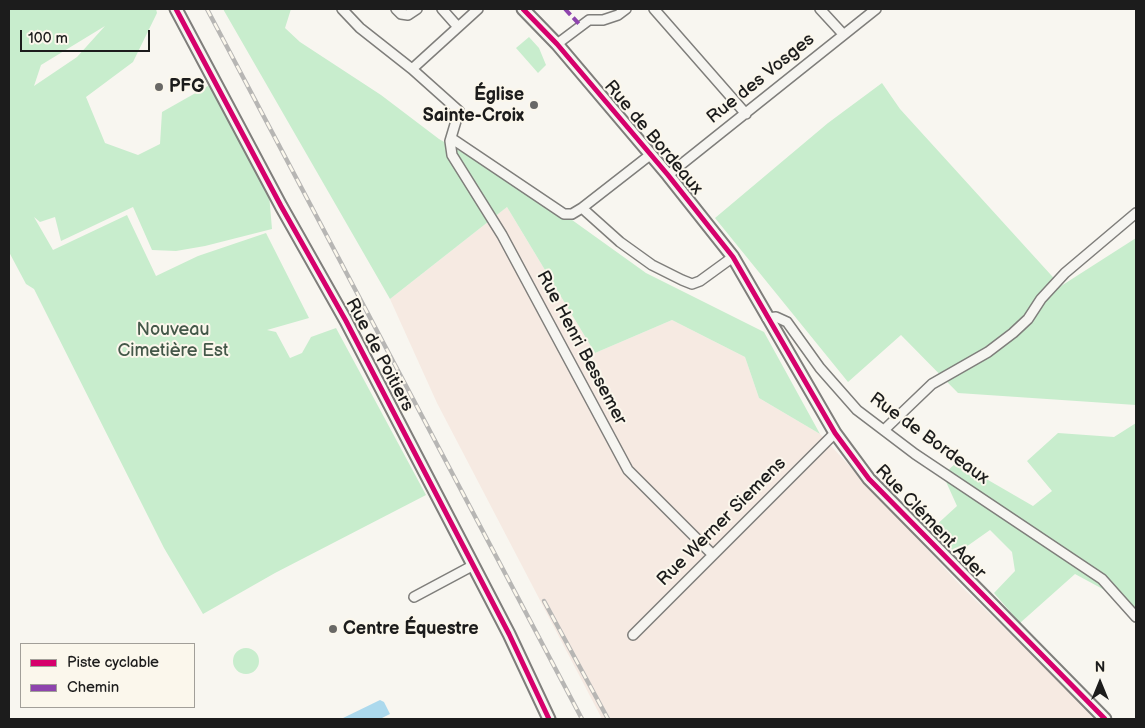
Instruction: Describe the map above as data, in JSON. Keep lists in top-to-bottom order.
{
  "streets": {
    "street": [
      "Rue des Vosges",
      "Rue de Bordeaux",
      "Rue Henri Bessemer",
      "Rue de Poitiers",
      "Rue Werner Siemens",
      "Rue Clément Ader"
    ]
  },
  "crossings": [
    ["Rue des Vosges", "Rue de Bordeaux"],
    ["Rue de Bordeaux", "Rue Clément Ader"],
    ["Rue Henri Bessemer", "Rue Werner Siemens"],
    ["Rue Werner Siemens", "Rue Clément Ader"]
  ],
  "parks": ["Nouveau Cimetière Est"],
  "places": ["PFG", "Église Sainte-Croix", "Centre Équestre"],
  "legend": ["Piste cyclable", "Chemin"],
  "scale_bar": "100 m",
  "north": "top"
}
